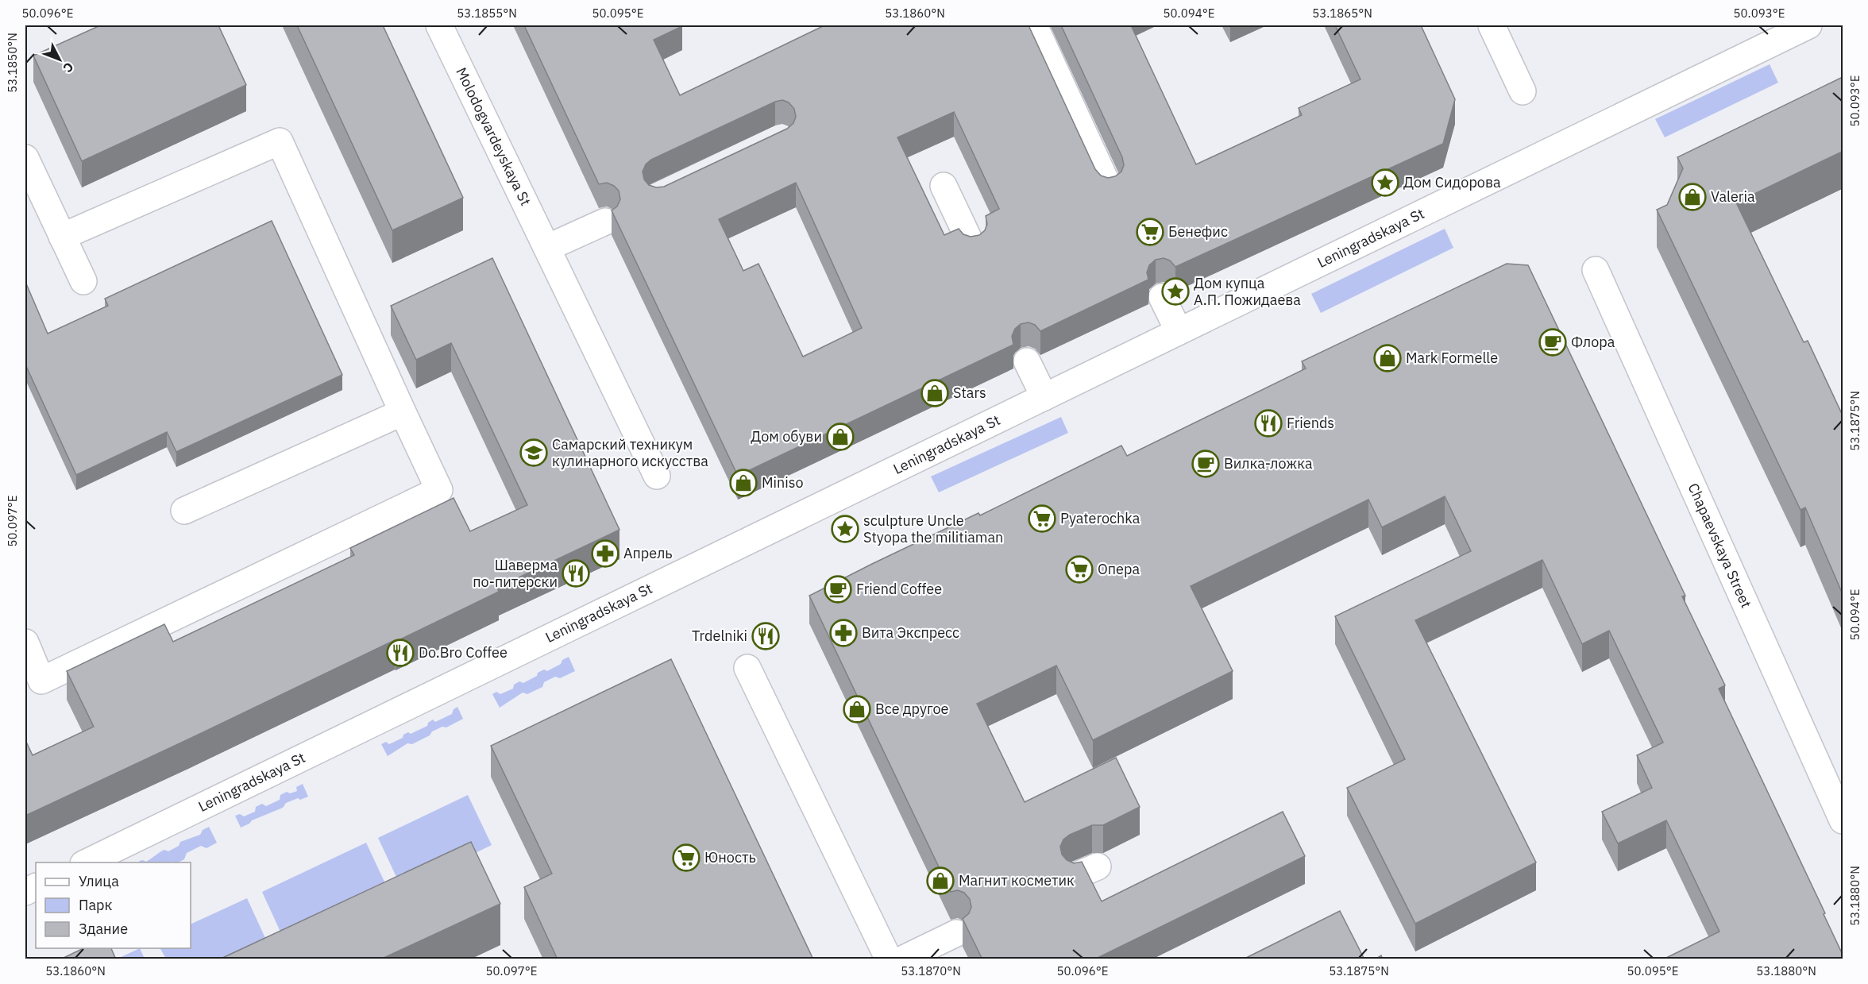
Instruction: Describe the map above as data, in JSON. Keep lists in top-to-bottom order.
{
  "streets": {
    "street": ["Molodogvardeyskaya St", "Leningradskaya St", "Chapaevskaya Street"]
  },
  "places": {
    "place": ["Дом Сидорова", "Дом купца А.П. Пожидаева", "sculpture Uncle Styopa the militiaman"],
    "shop": [
      "Valeria",
      "Mark Formelle",
      "Stars",
      "Дом обуви",
      "Miniso",
      "Все другое",
      "Магнит косметик"
    ],
    "supermarket": [
      "Бенефис",
      "Pyaterochka",
      "Опера",
      "Юность"
    ],
    "cafe": ["Флора", "Вилка-ложка", "Friend Coffee"],
    "restaurant": [
      "Friends",
      "Шаверма по-питерски",
      "Trdelniki",
      "Do.Bro Coffee"
    ],
    "school or university": ["Самарский техникум кулинарного искусства"],
    "pharmacy": ["Апрель", "Вита Экспресс"]
  },
  "legend": ["Улица", "Парк", "Здание"],
  "north": "bottom right",
  "coordinates": [
    "50.096°E",
    "53.1855°N",
    "50.095°E",
    "53.1860°N",
    "50.094°E",
    "53.1865°N",
    "50.093°E",
    "53.1850°N",
    "53.1875°N",
    "50.097°E",
    "53.1880°N",
    "53.1870°N"
  ]
}
